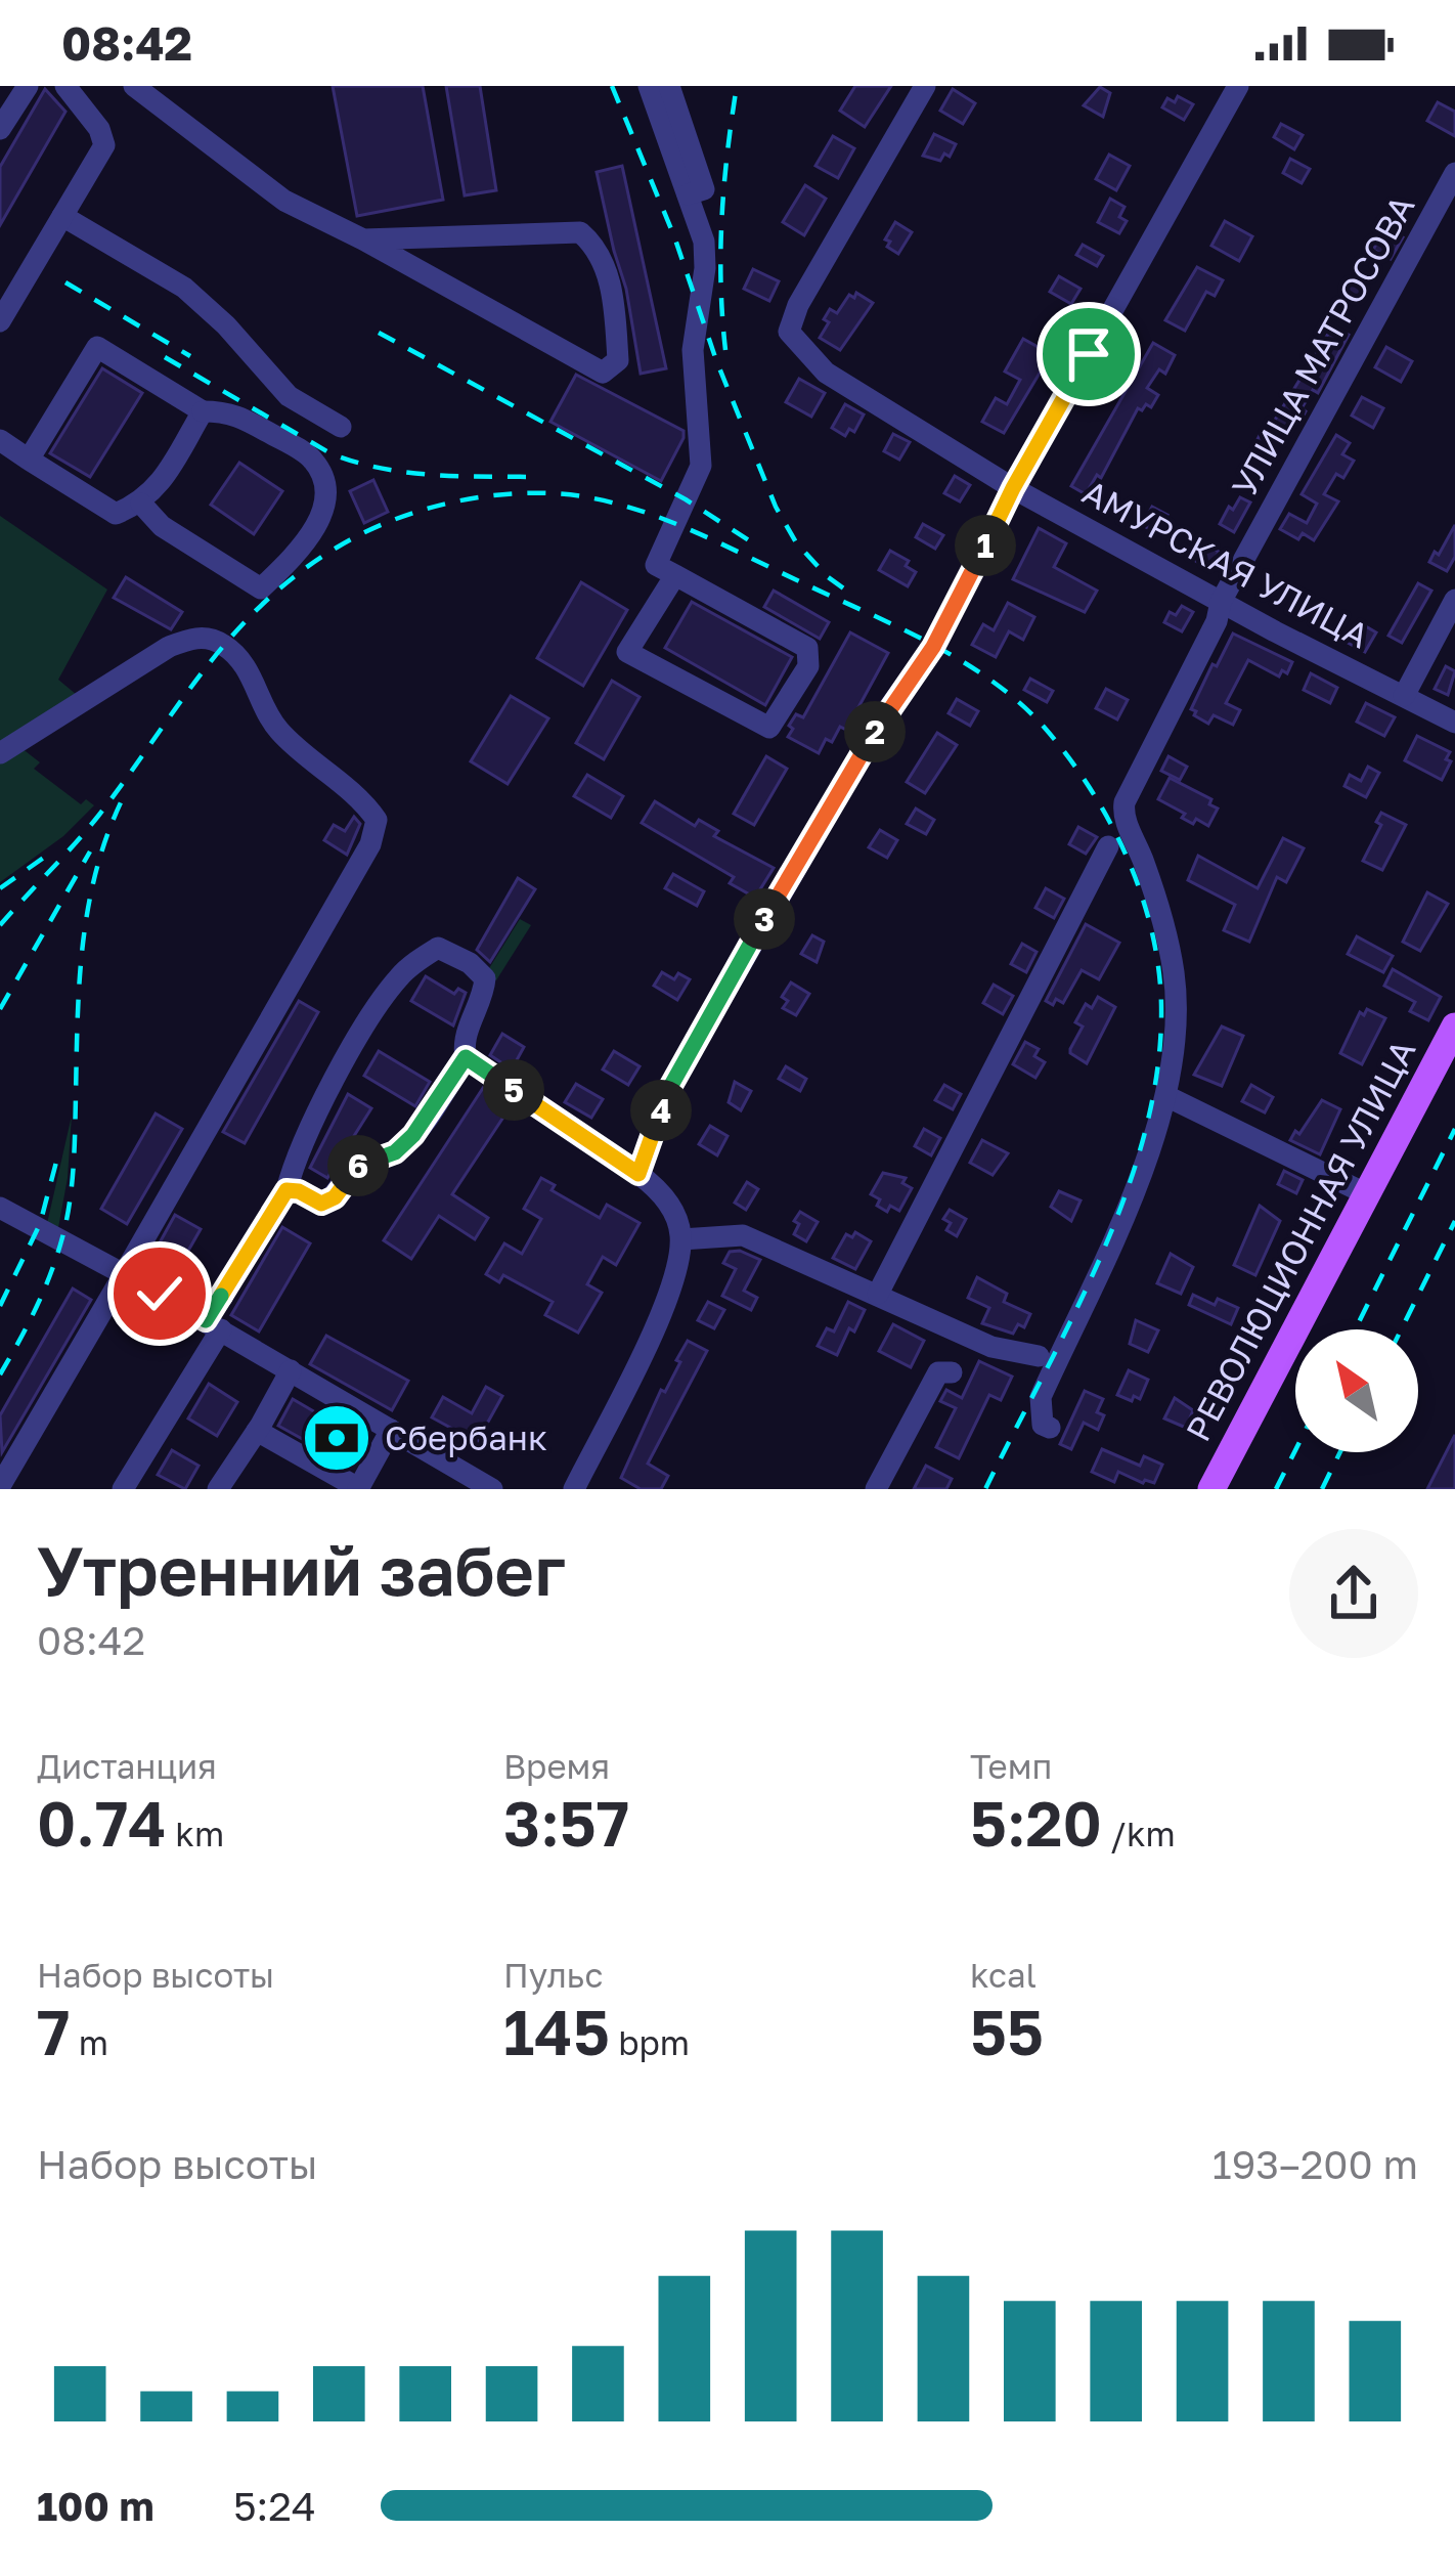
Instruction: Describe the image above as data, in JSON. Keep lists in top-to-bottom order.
{
  "streets": {
    "main road": ["РЕВОЛЮЦИОННАЯ УЛИЦА"],
    "street": ["УЛИЦА МАТРОСОВА", "АМУРСКАЯ УЛИЦА"]
  },
  "crossings": [
    ["УЛИЦА МАТРОСОВА", "АМУРСКАЯ УЛИЦА"]
  ],
  "places": {
    "bank": ["Сбербанк"]
  },
  "north": "top left",
  "page": {
    "status": "08:42",
    "pins": [
      "1",
      "2",
      "3",
      "5",
      "4",
      "6"
    ],
    "heading": ["Утренний забег", "08:42"],
    "stats": [
      ["Дистанция", "0.74 km"],
      ["Время", "3:57"],
      ["Темп", "5:20 /km"],
      ["Набор высоты", "7 m"],
      ["Пульс", "145 bpm"],
      ["kcal", "55"]
    ],
    "chart": ["Набор высоты", "193–200 m"],
    "list": [
      {
        "name": "100 m",
        "note": "5:24"
      }
    ]
  }
}
